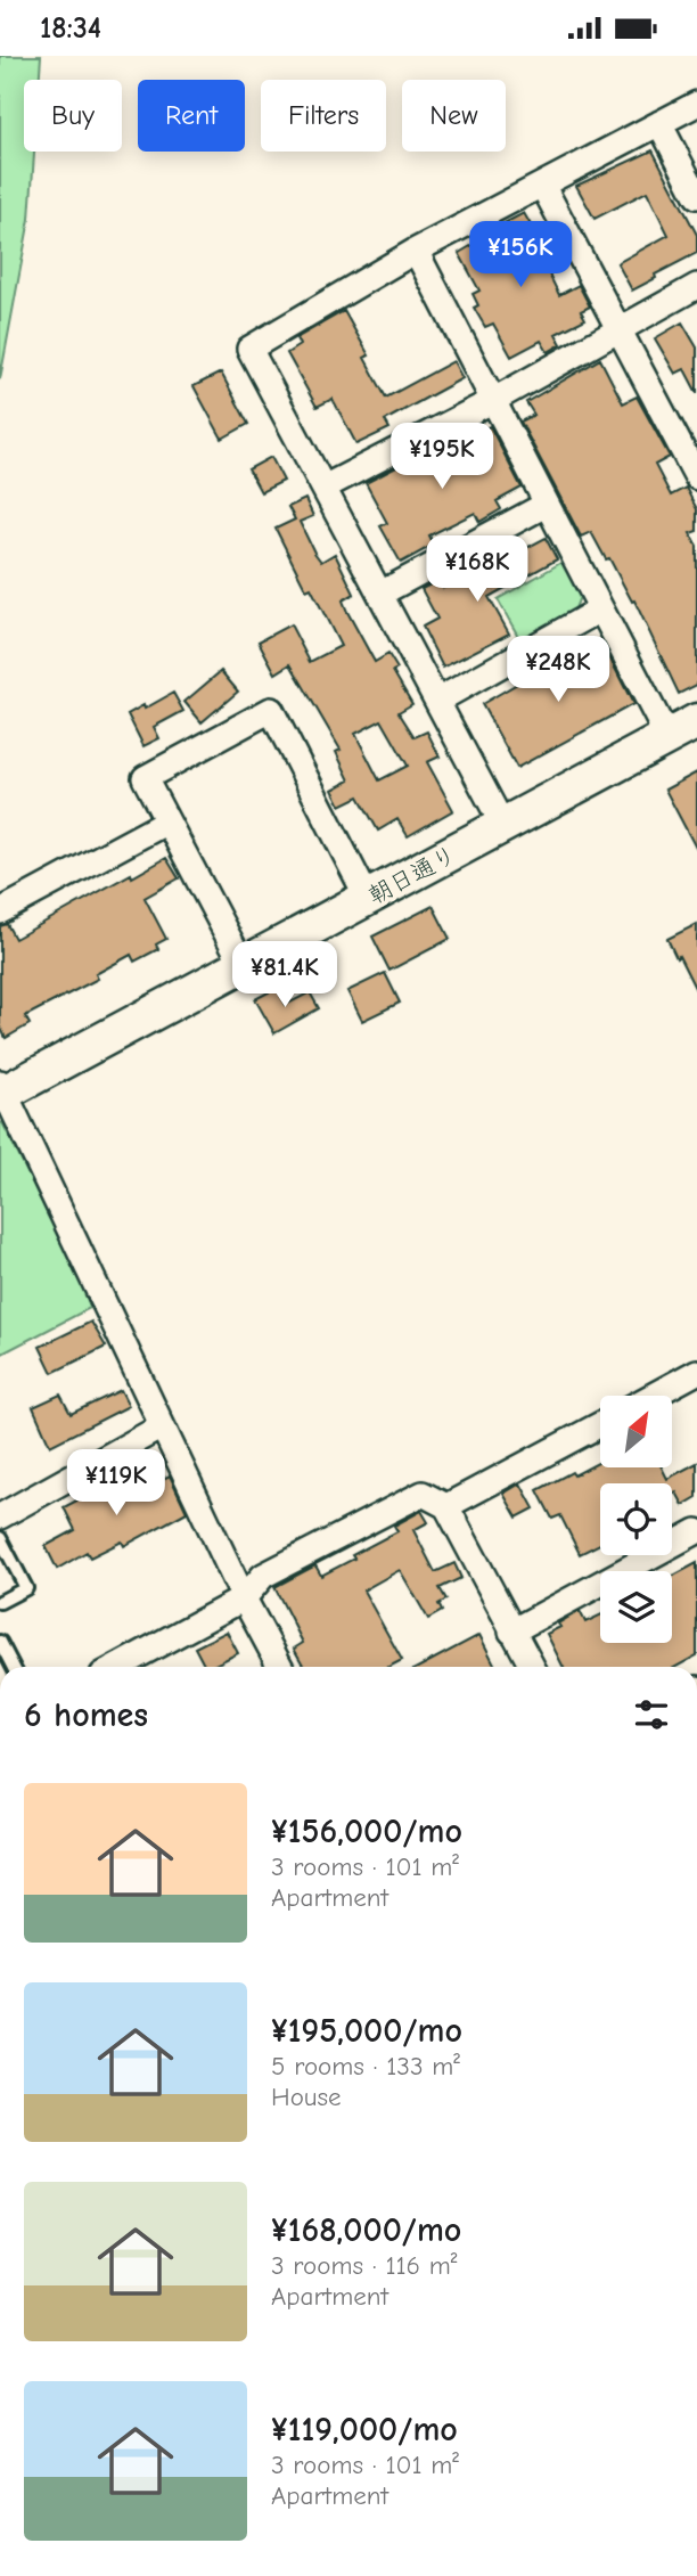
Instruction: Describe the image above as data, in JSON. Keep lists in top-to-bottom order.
{
  "streets": {
    "street": ["朝日通り"]
  },
  "north": "top right",
  "page": {
    "status": "18:34",
    "chip": [
      "Buy",
      "Rent",
      "Filters",
      "New"
    ],
    "price": [
      "¥156K",
      "¥195K",
      "¥168K",
      "¥248K",
      "¥81.4K",
      "¥119K"
    ],
    "heading": "6 homes",
    "list": [
      {
        "name": "¥156,000/mo",
        "note": "3 rooms · 101 m² · Apartment"
      },
      {
        "name": "¥195,000/mo",
        "note": "5 rooms · 133 m² · House"
      },
      {
        "name": "¥168,000/mo",
        "note": "3 rooms · 116 m² · Apartment"
      },
      {
        "name": "¥119,000/mo",
        "note": "3 rooms · 101 m² · Apartment"
      }
    ]
  }
}
